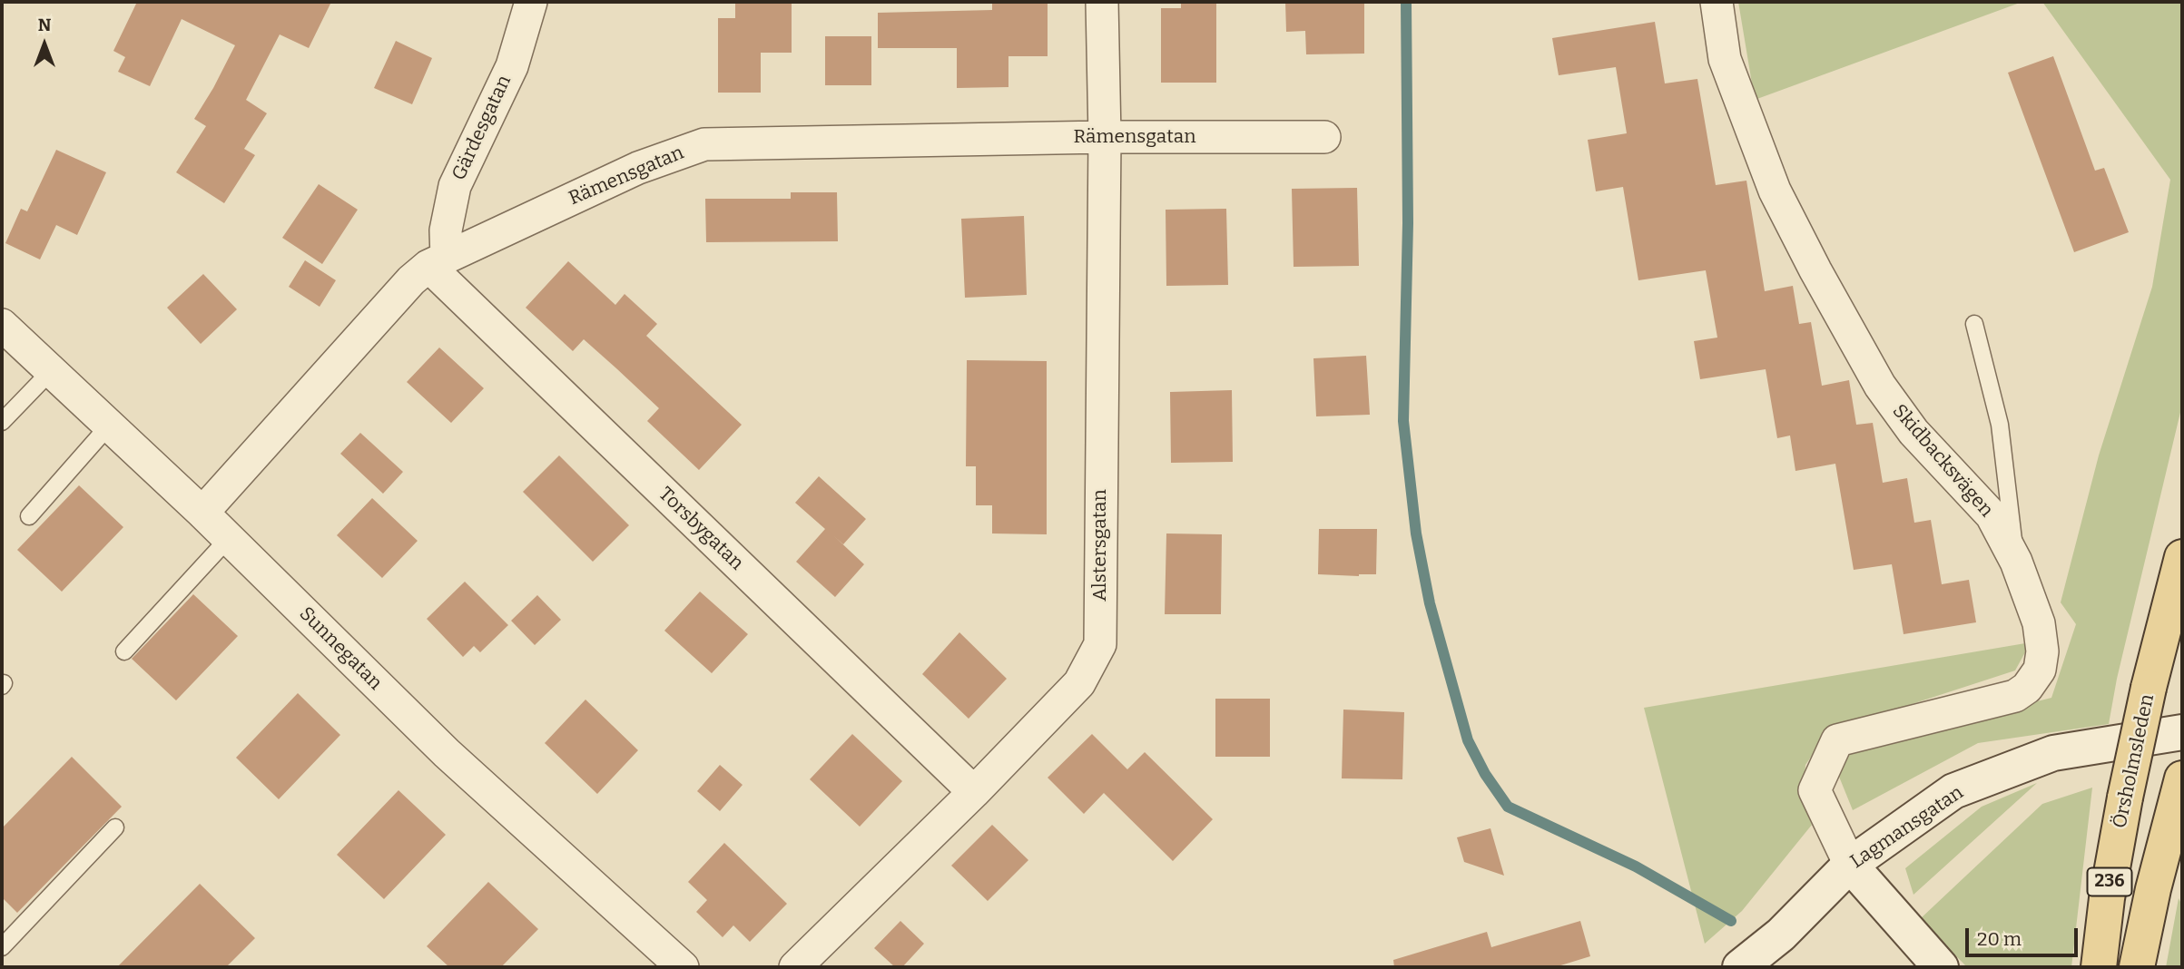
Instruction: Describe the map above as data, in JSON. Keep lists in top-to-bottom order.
{
  "streets": {
    "main road": ["Örsholmsleden", "236"],
    "street": [
      "Gärdesgatan",
      "Rämensgatan",
      "Skidbacksvägen",
      "Torsbygatan",
      "Alstersgatan",
      "Sunnegatan",
      "Lagmansgatan"
    ]
  },
  "crossings": [
    ["Gärdesgatan", "Rämensgatan"],
    ["Gärdesgatan", "Torsbygatan"],
    ["Rämensgatan", "Torsbygatan"],
    ["Rämensgatan", "Alstersgatan"],
    ["Rämensgatan", "Sunnegatan"],
    ["Skidbacksvägen", "Lagmansgatan"],
    ["Torsbygatan", "Alstersgatan"]
  ],
  "scale_bar": "20 m",
  "north": "top"
}
